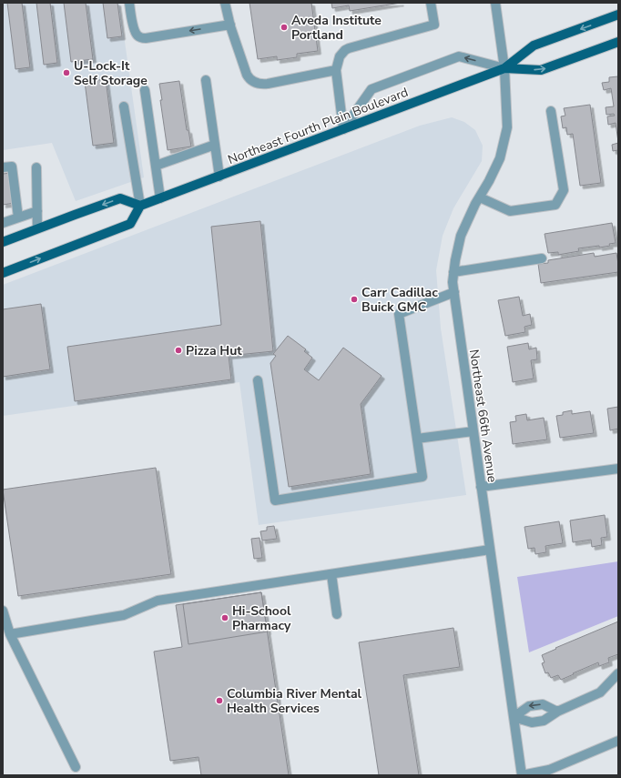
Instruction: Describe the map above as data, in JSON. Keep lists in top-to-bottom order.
{
  "streets": {
    "main road": ["Northeast Fourth Plain Boulevard"],
    "street": ["Northeast 66th Avenue"]
  },
  "crossings": [
    ["Northeast Fourth Plain Boulevard", "Northeast 66th Avenue"]
  ],
  "places": [
    "Aveda Institute Portland",
    "U-Lock-It Self Storage",
    "Carr Cadillac Buick GMC",
    "Pizza Hut",
    "Hi-School Pharmacy",
    "Columbia River Mental Health Services"
  ]
}
